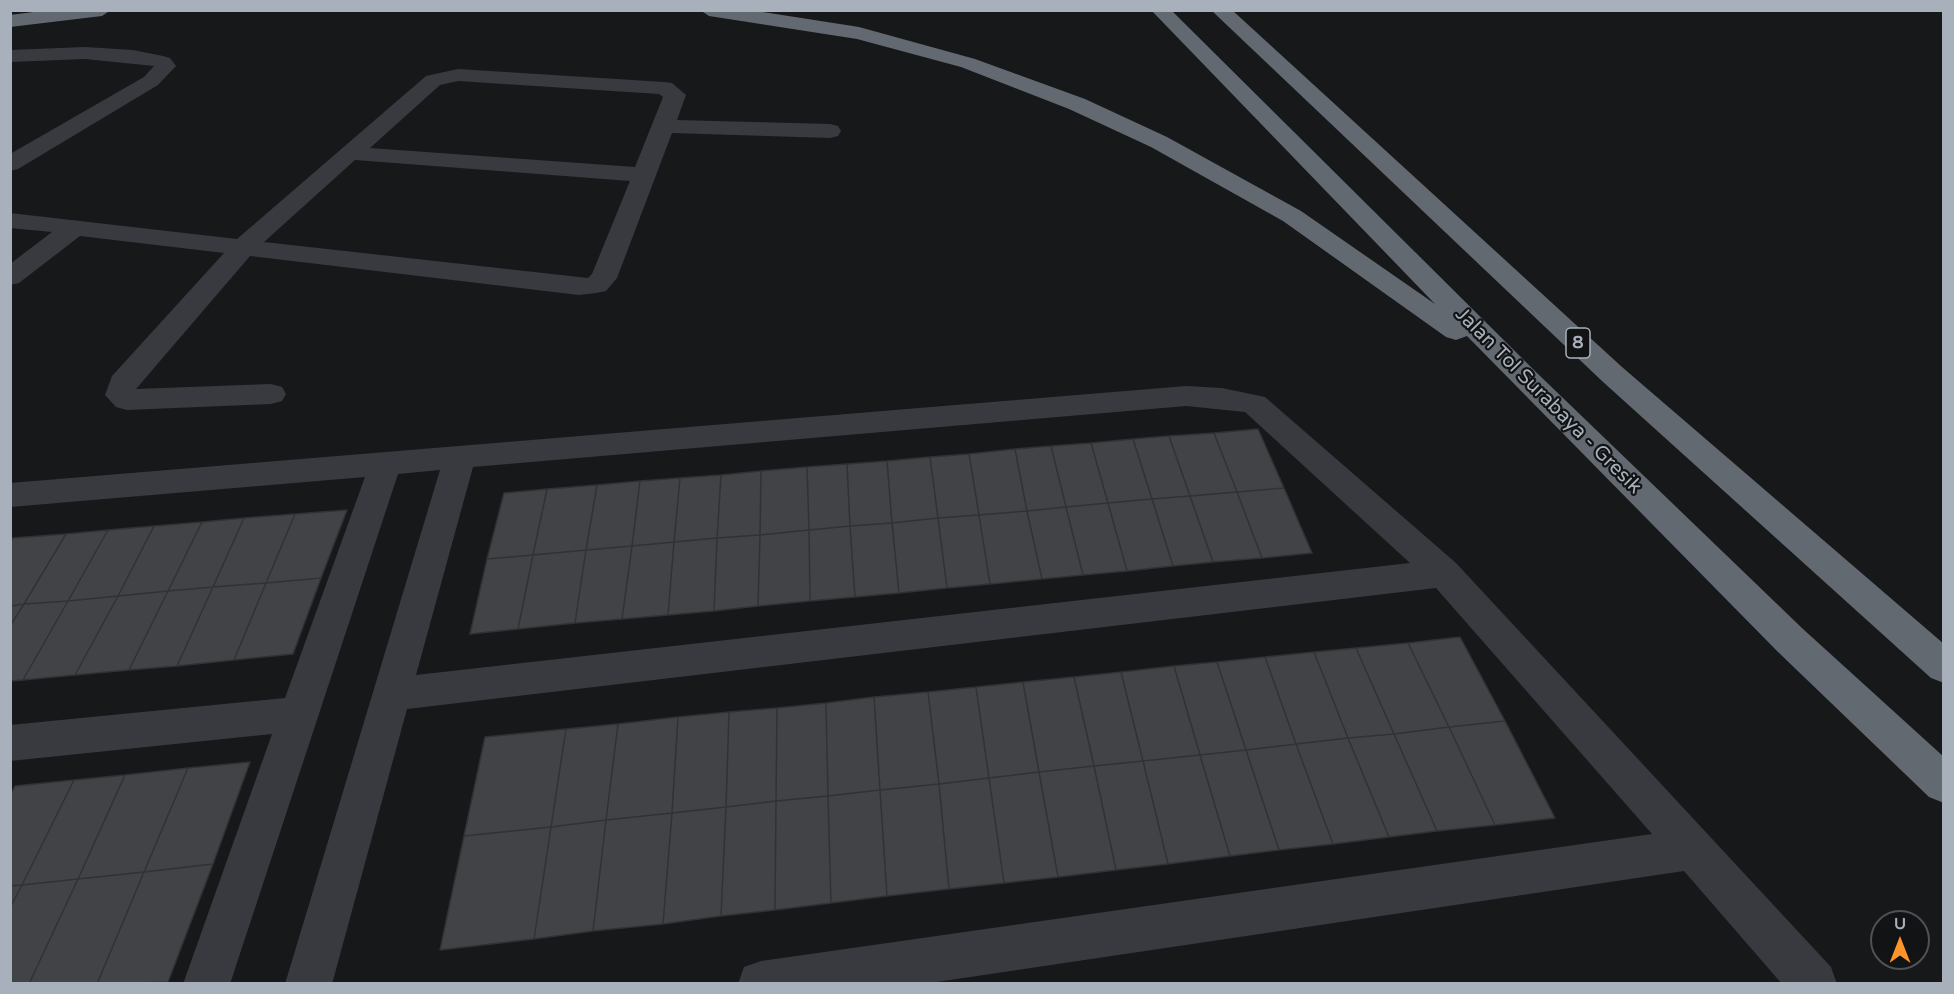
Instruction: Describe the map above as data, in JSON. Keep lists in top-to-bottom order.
{
  "streets": {
    "highway": ["8", "Jalan Tol Surabaya - Gresik"]
  },
  "north": "top"
}
